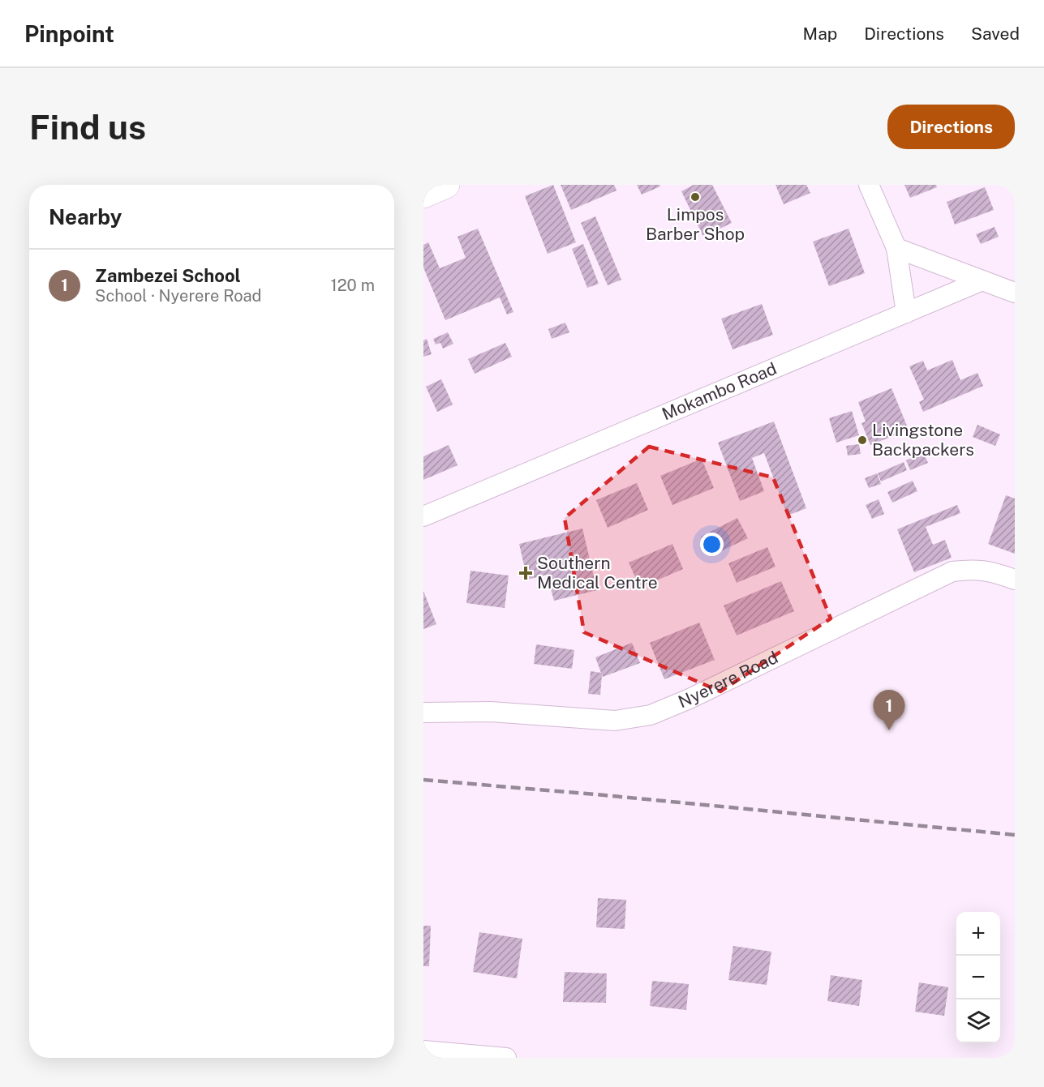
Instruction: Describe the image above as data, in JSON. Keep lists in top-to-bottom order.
{
  "streets": {
    "street": ["Mokambo Road", "Nyerere Road"]
  },
  "places": {
    "other": ["Limpos Barber Shop", "Livingstone Backpackers"],
    "health": ["Southern Medical Centre"]
  },
  "page": {
    "header": "Pinpoint",
    "nav": ["Map", "Directions", "Saved"],
    "buttons": "Directions",
    "title": "Find us",
    "heading": "Nearby",
    "list": [
      {
        "mark": "1",
        "name": "Zambezei School",
        "note": "School · Nyerere Road",
        "value": "120 m"
      }
    ],
    "pins": "1",
    "map_buttons": ["+", "−"]
  }
}
